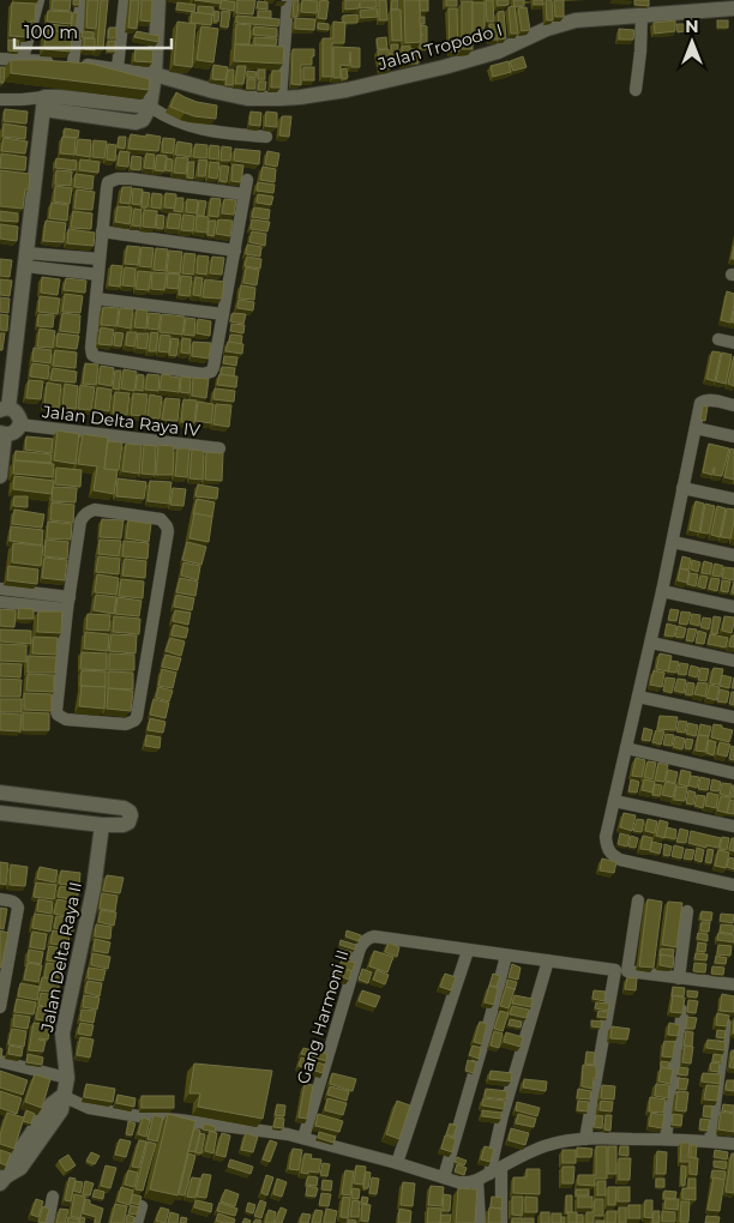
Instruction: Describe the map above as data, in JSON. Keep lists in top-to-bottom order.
{
  "streets": {
    "street": [
      "Jalan Tropodo I",
      "Jalan Delta Raya IV",
      "Jalan Delta Raya II",
      "Gang Harmoni II"
    ]
  },
  "scale_bar": "100 m",
  "north": "top"
}
